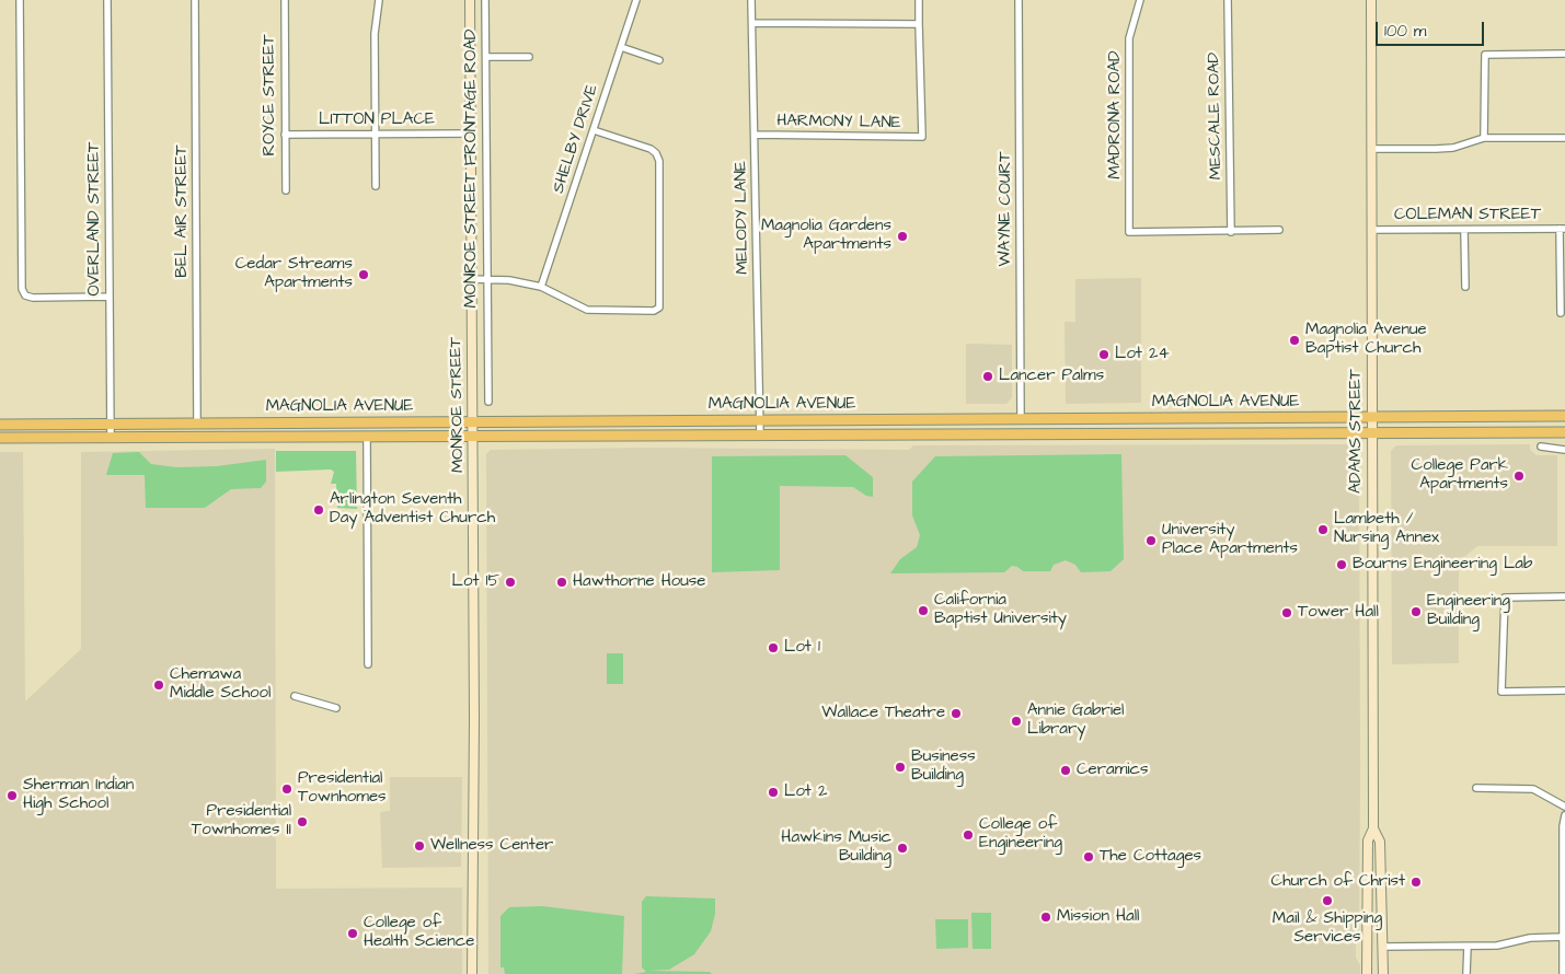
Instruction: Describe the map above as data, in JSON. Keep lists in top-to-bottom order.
{
  "streets": {
    "main road": ["MAGNOLIA AVENUE", "MONROE STREET", "ADAMS STREET"],
    "street": [
      "ROYCE STREET",
      "MADRONA ROAD",
      "MESCALE ROAD",
      "LITTON PLACE",
      "HARMONY LANE",
      "SHELBY DRIVE",
      "MONROE STREET FRONTAGE ROAD",
      "WAYNE COURT",
      "BEL AIR STREET",
      "COLEMAN STREET",
      "MELODY LANE",
      "OVERLAND STREET"
    ]
  },
  "crossings": [
    ["ROYCE STREET", "LITTON PLACE"],
    ["MADRONA ROAD", "MESCALE ROAD"],
    ["LITTON PLACE", "MONROE STREET"],
    ["HARMONY LANE", "MELODY LANE"],
    ["WAYNE COURT", "MAGNOLIA AVENUE"],
    ["BEL AIR STREET", "MAGNOLIA AVENUE"],
    ["COLEMAN STREET", "ADAMS STREET"],
    ["MELODY LANE", "MAGNOLIA AVENUE"],
    ["OVERLAND STREET", "MAGNOLIA AVENUE"],
    ["MAGNOLIA AVENUE", "MONROE STREET"],
    ["MAGNOLIA AVENUE", "ADAMS STREET"]
  ],
  "places": [
    "Magnolia Gardens Apartments",
    "Cedar Streams Apartments",
    "Magnolia Avenue Baptist Church",
    "Lot 24",
    "Lancer Palms",
    "College Park Apartments",
    "Arlington Seventh Day Adventist Church",
    "Lambeth / Nursing Annex",
    "University Place Apartments",
    "Bourns Engineering Lab",
    "Lot 15",
    "Hawthorne House",
    "California Baptist University",
    "Engineering Building",
    "Tower Hall",
    "Lot 1",
    "Chemawa Middle School",
    "Wallace Theatre",
    "Annie Gabriel Library",
    "Business Building",
    "Ceramics",
    "Presidential Townhomes",
    "Lot 2",
    "Sherman Indian High School",
    "Presidential Townhomes II",
    "College of Engineering",
    "Wellness Center",
    "Hawkins Music Building",
    "The Cottages",
    "Church of Christ",
    "Mail & Shipping Services",
    "Mission Hall",
    "College of Health Science"
  ],
  "scale_bar": "100 m"
}
